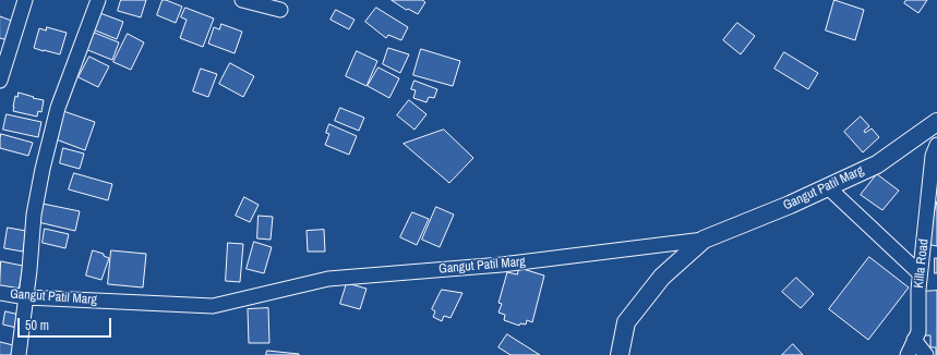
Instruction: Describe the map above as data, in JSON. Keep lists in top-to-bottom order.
{
  "streets": {
    "main road": ["Gangut Patil Marg"],
    "street": ["Killa Road"]
  },
  "scale_bar": "50 m"
}
